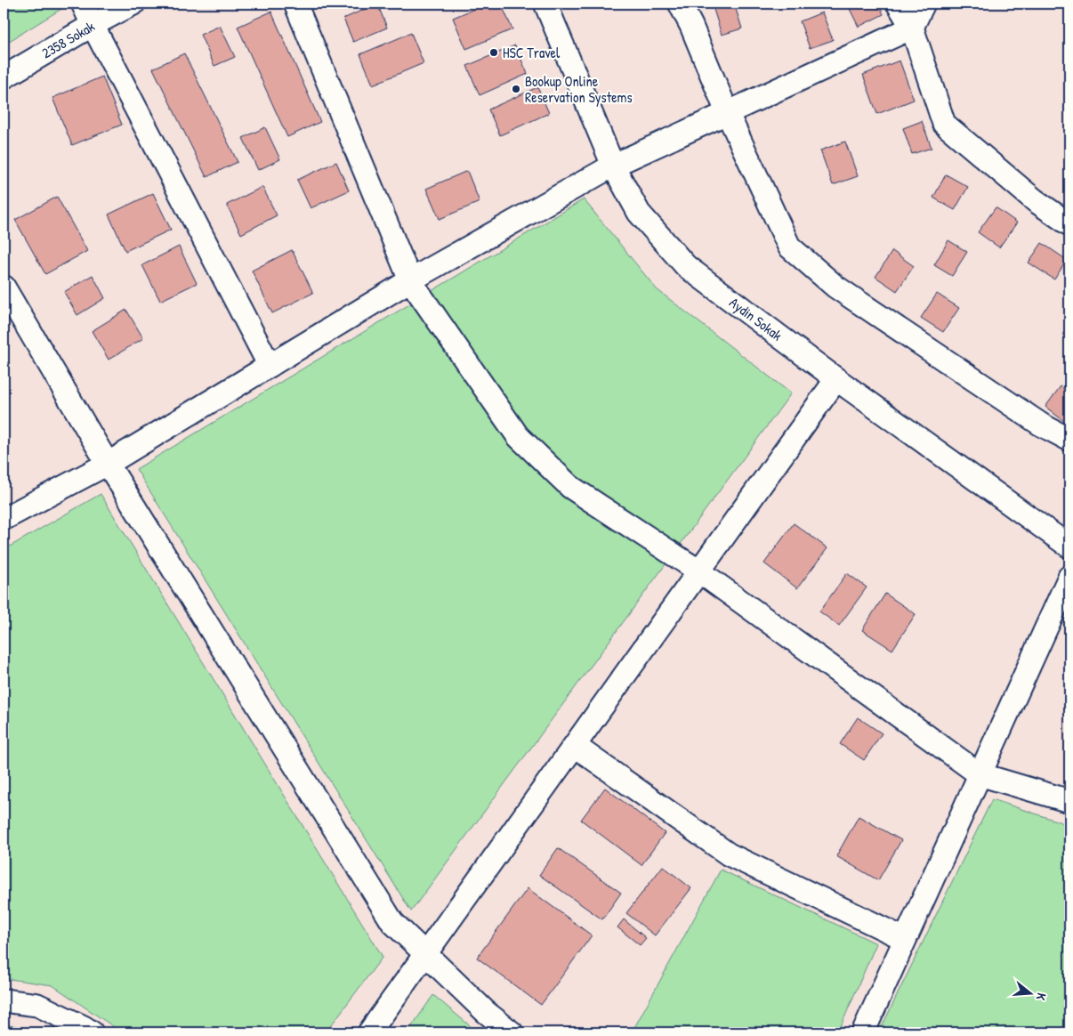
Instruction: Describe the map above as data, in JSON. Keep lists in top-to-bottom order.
{
  "streets": {
    "street": ["2358 Sokak", "Aydin Sokak"]
  },
  "places": ["HSC Travel", "Bookup Online Reservation Systems"],
  "north": "right"
}
